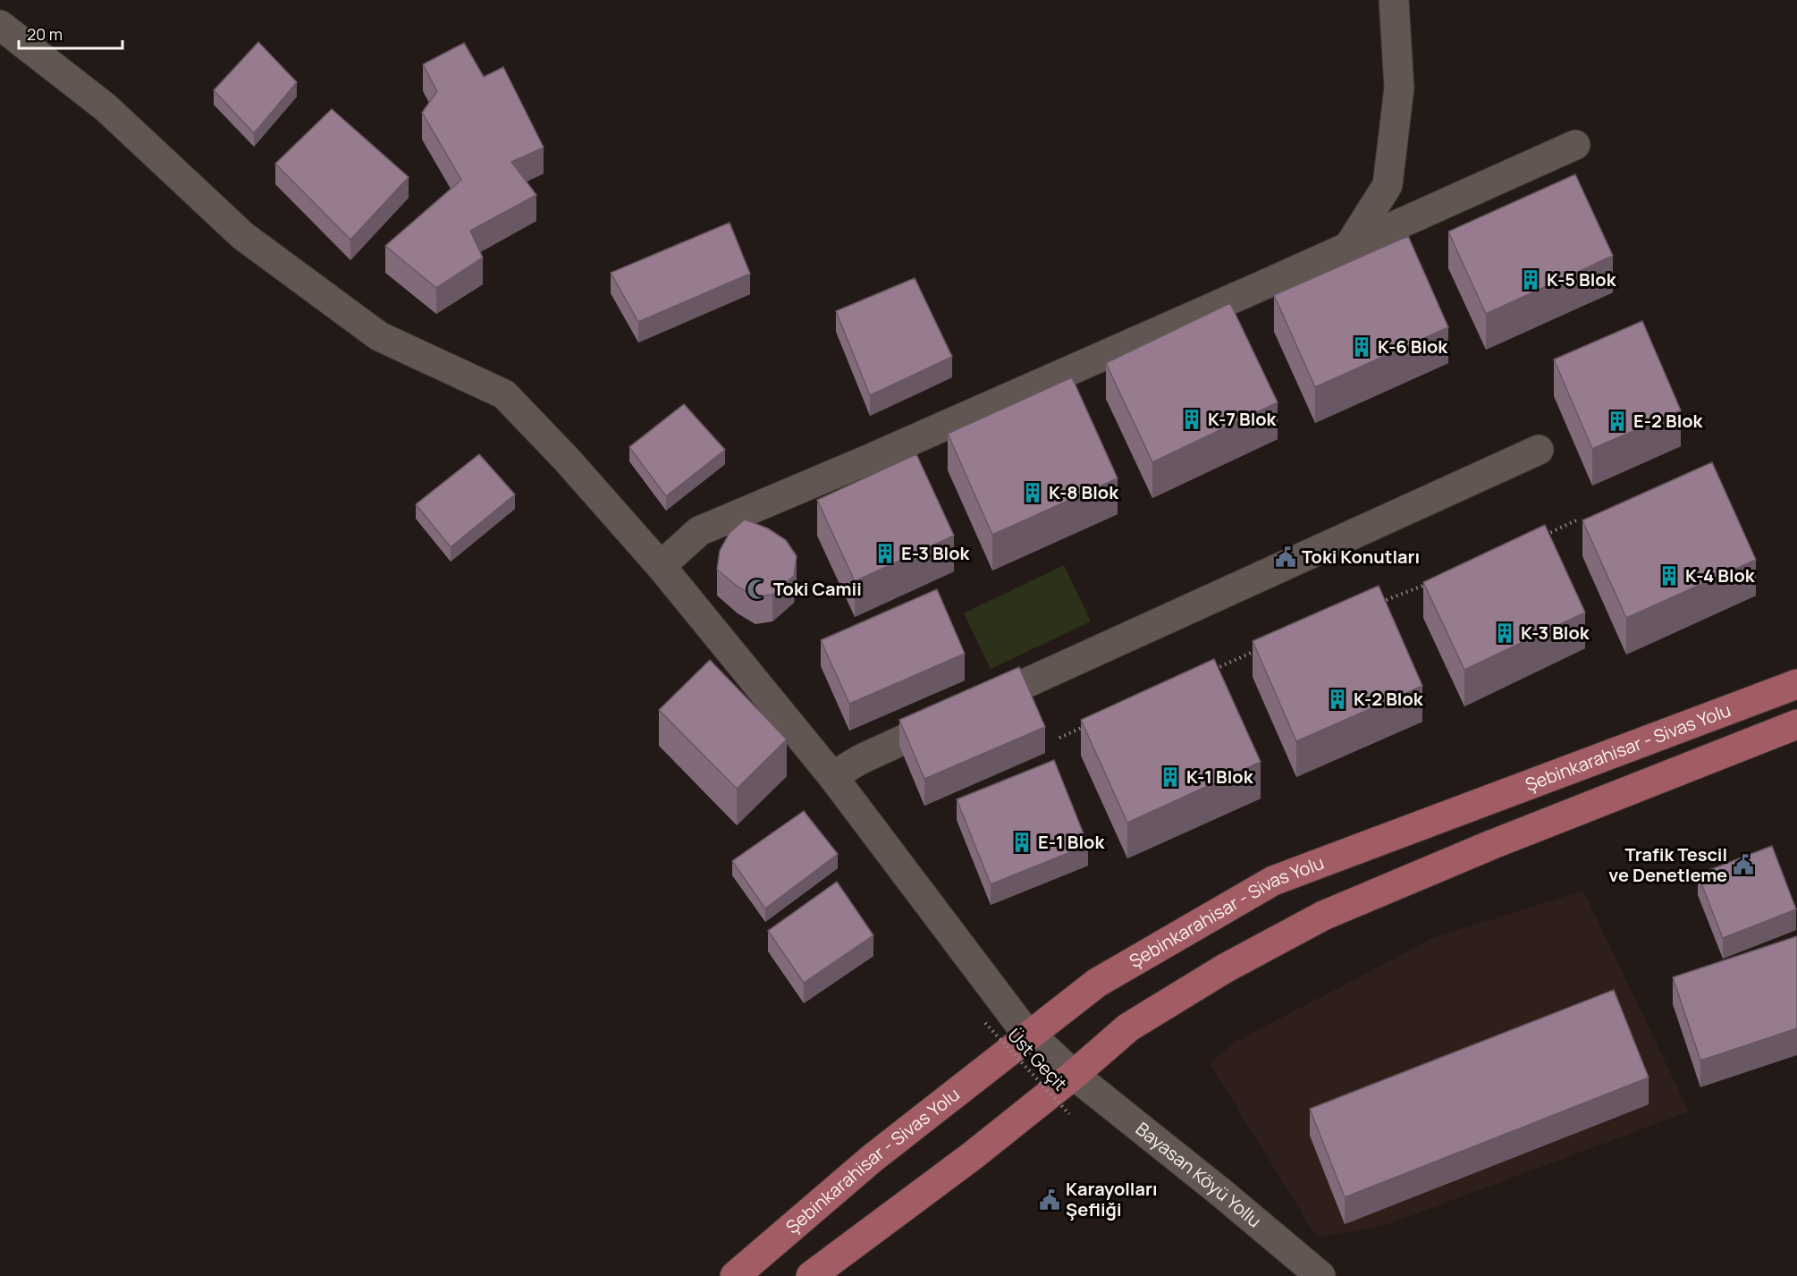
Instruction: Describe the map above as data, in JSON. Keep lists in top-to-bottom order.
{
  "streets": {
    "main road": ["Şebinkarahisar - Sivas Yolu"],
    "street": ["Bayasan Köyü Yollu"],
    "path": ["Üst Geçit"]
  },
  "crossings": [
    ["Şebinkarahisar - Sivas Yolu", "Bayasan Köyü Yollu"]
  ],
  "places": {
    "building": [
      "K-5 Blok",
      "K-6 Blok",
      "K-7 Blok",
      "E-2 Blok",
      "K-8 Blok",
      "E-3 Blok",
      "K-4 Blok",
      "K-3 Blok",
      "K-2 Blok",
      "K-1 Blok",
      "E-1 Blok"
    ],
    "public building": ["Toki Konutları", "Trafik Tescil ve Denetleme", "Karayolları Şefliği"],
    "mosque": ["Toki Camii"]
  },
  "scale_bar": "20 m"
}
